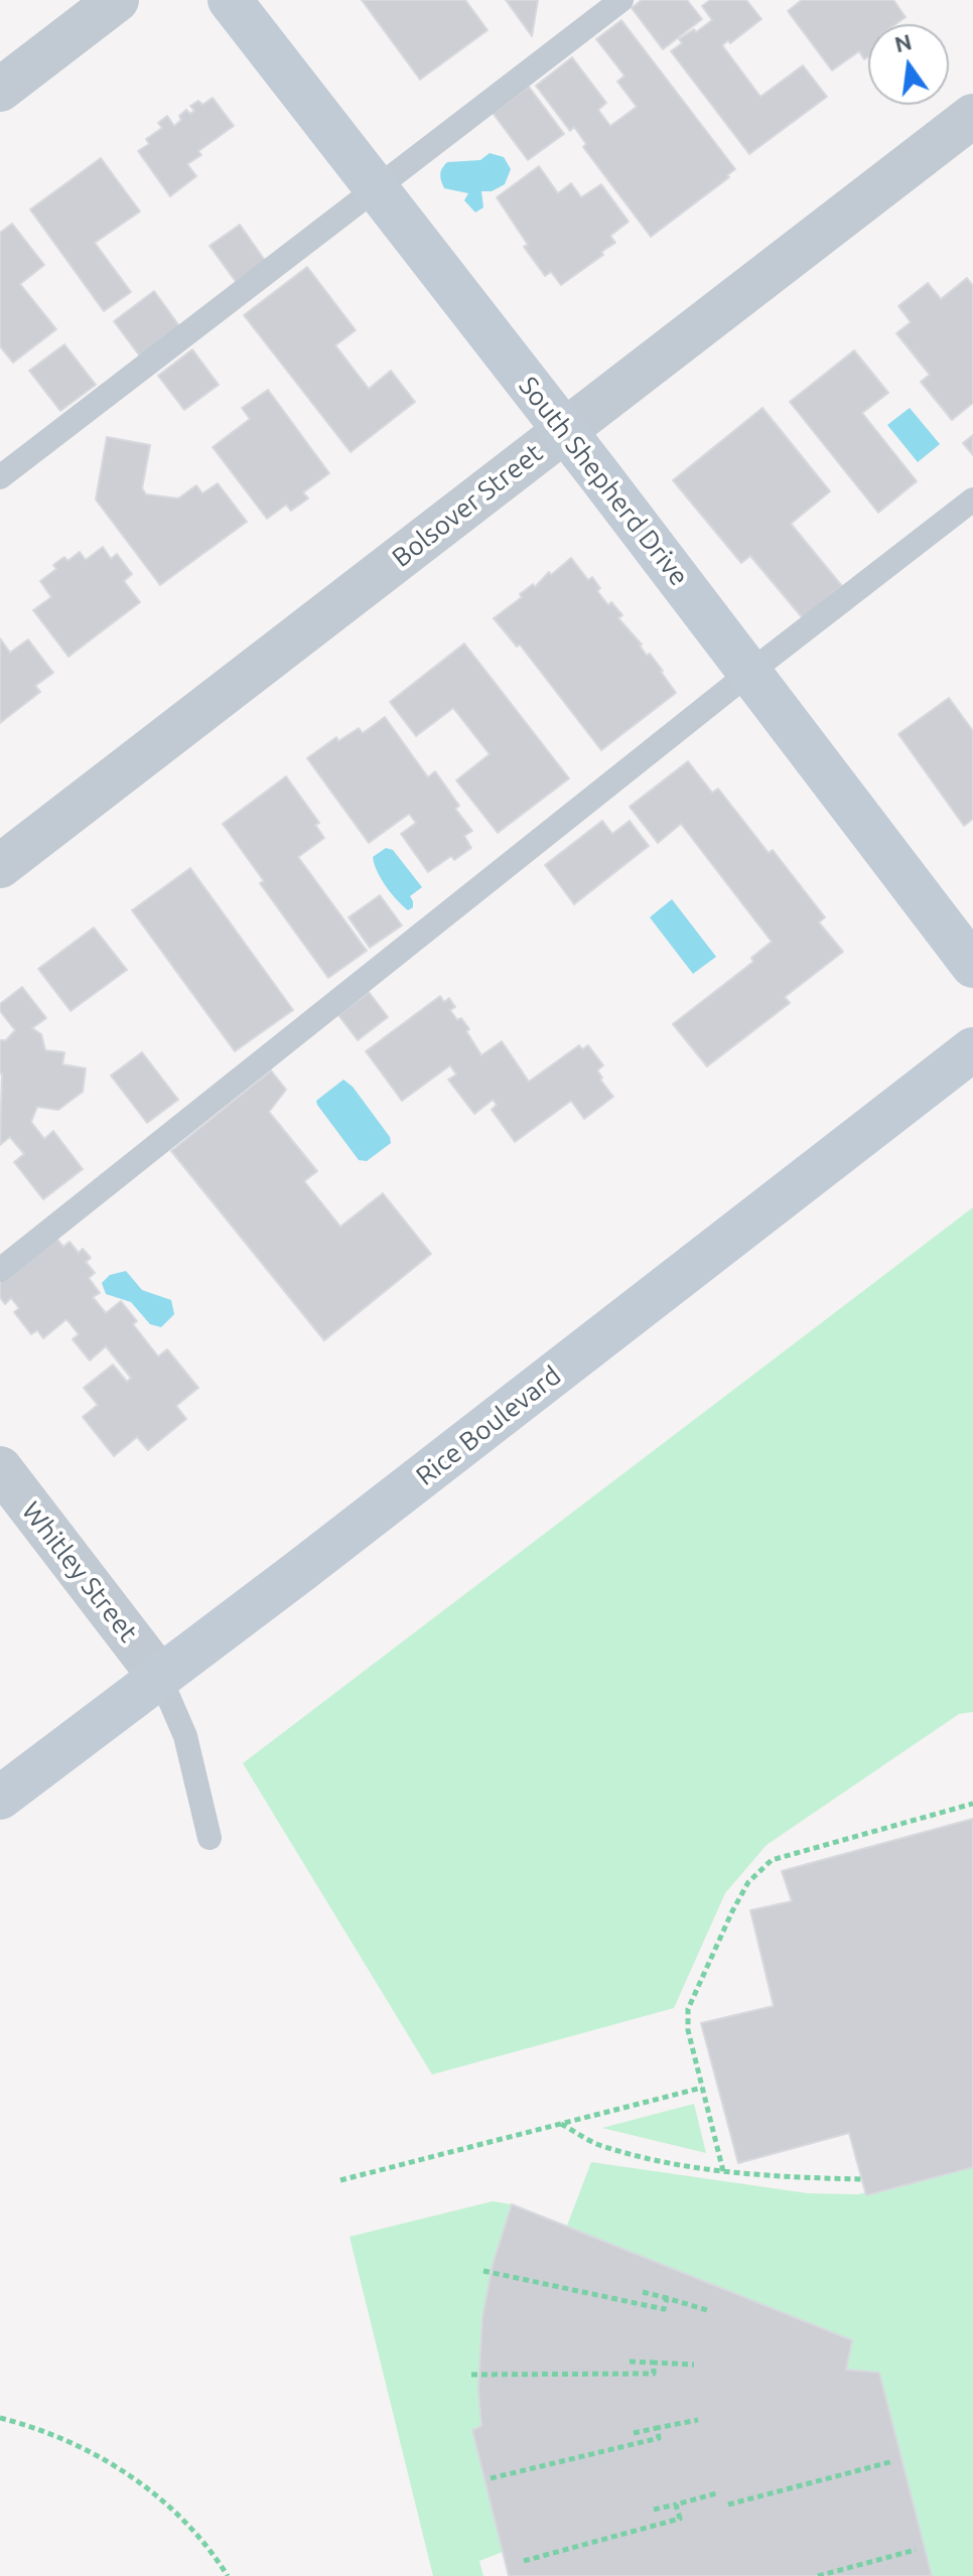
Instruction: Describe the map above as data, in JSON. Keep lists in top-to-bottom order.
{
  "streets": {
    "main road": ["South Shepherd Drive", "Rice Boulevard"],
    "street": ["Bolsover Street", "Whitley Street"]
  },
  "crossings": [
    ["South Shepherd Drive", "Bolsover Street"],
    ["Rice Boulevard", "Whitley Street"]
  ],
  "north": "top"
}
